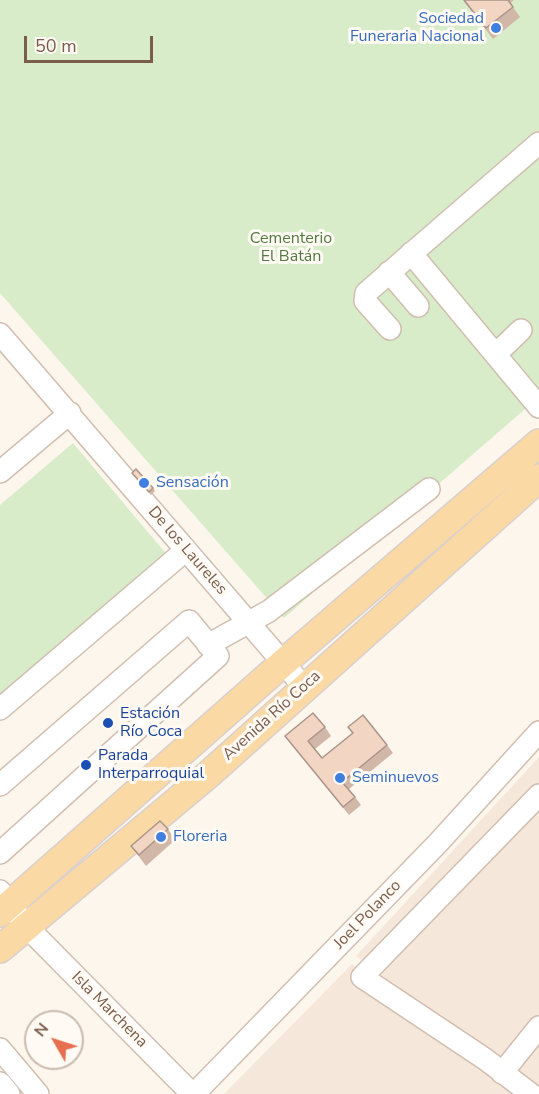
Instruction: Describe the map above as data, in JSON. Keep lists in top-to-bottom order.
{
  "streets": {
    "main road": ["Avenida Río Coca"],
    "street": ["De los Laureles", "Joel Polanco", "Isla Marchena"]
  },
  "crossings": [
    ["De los Laureles", "Avenida Río Coca"],
    ["Avenida Río Coca", "Isla Marchena"],
    ["Joel Polanco", "Isla Marchena"]
  ],
  "parks": ["Cementerio El Batán"],
  "places": [
    "Sociedad Funeraria Nacional",
    "Sensación",
    "Estación Río Coca",
    "Parada Interparroquial",
    "Seminuevos",
    "Floreria"
  ],
  "scale_bar": "50 m",
  "north": "top left"
}
